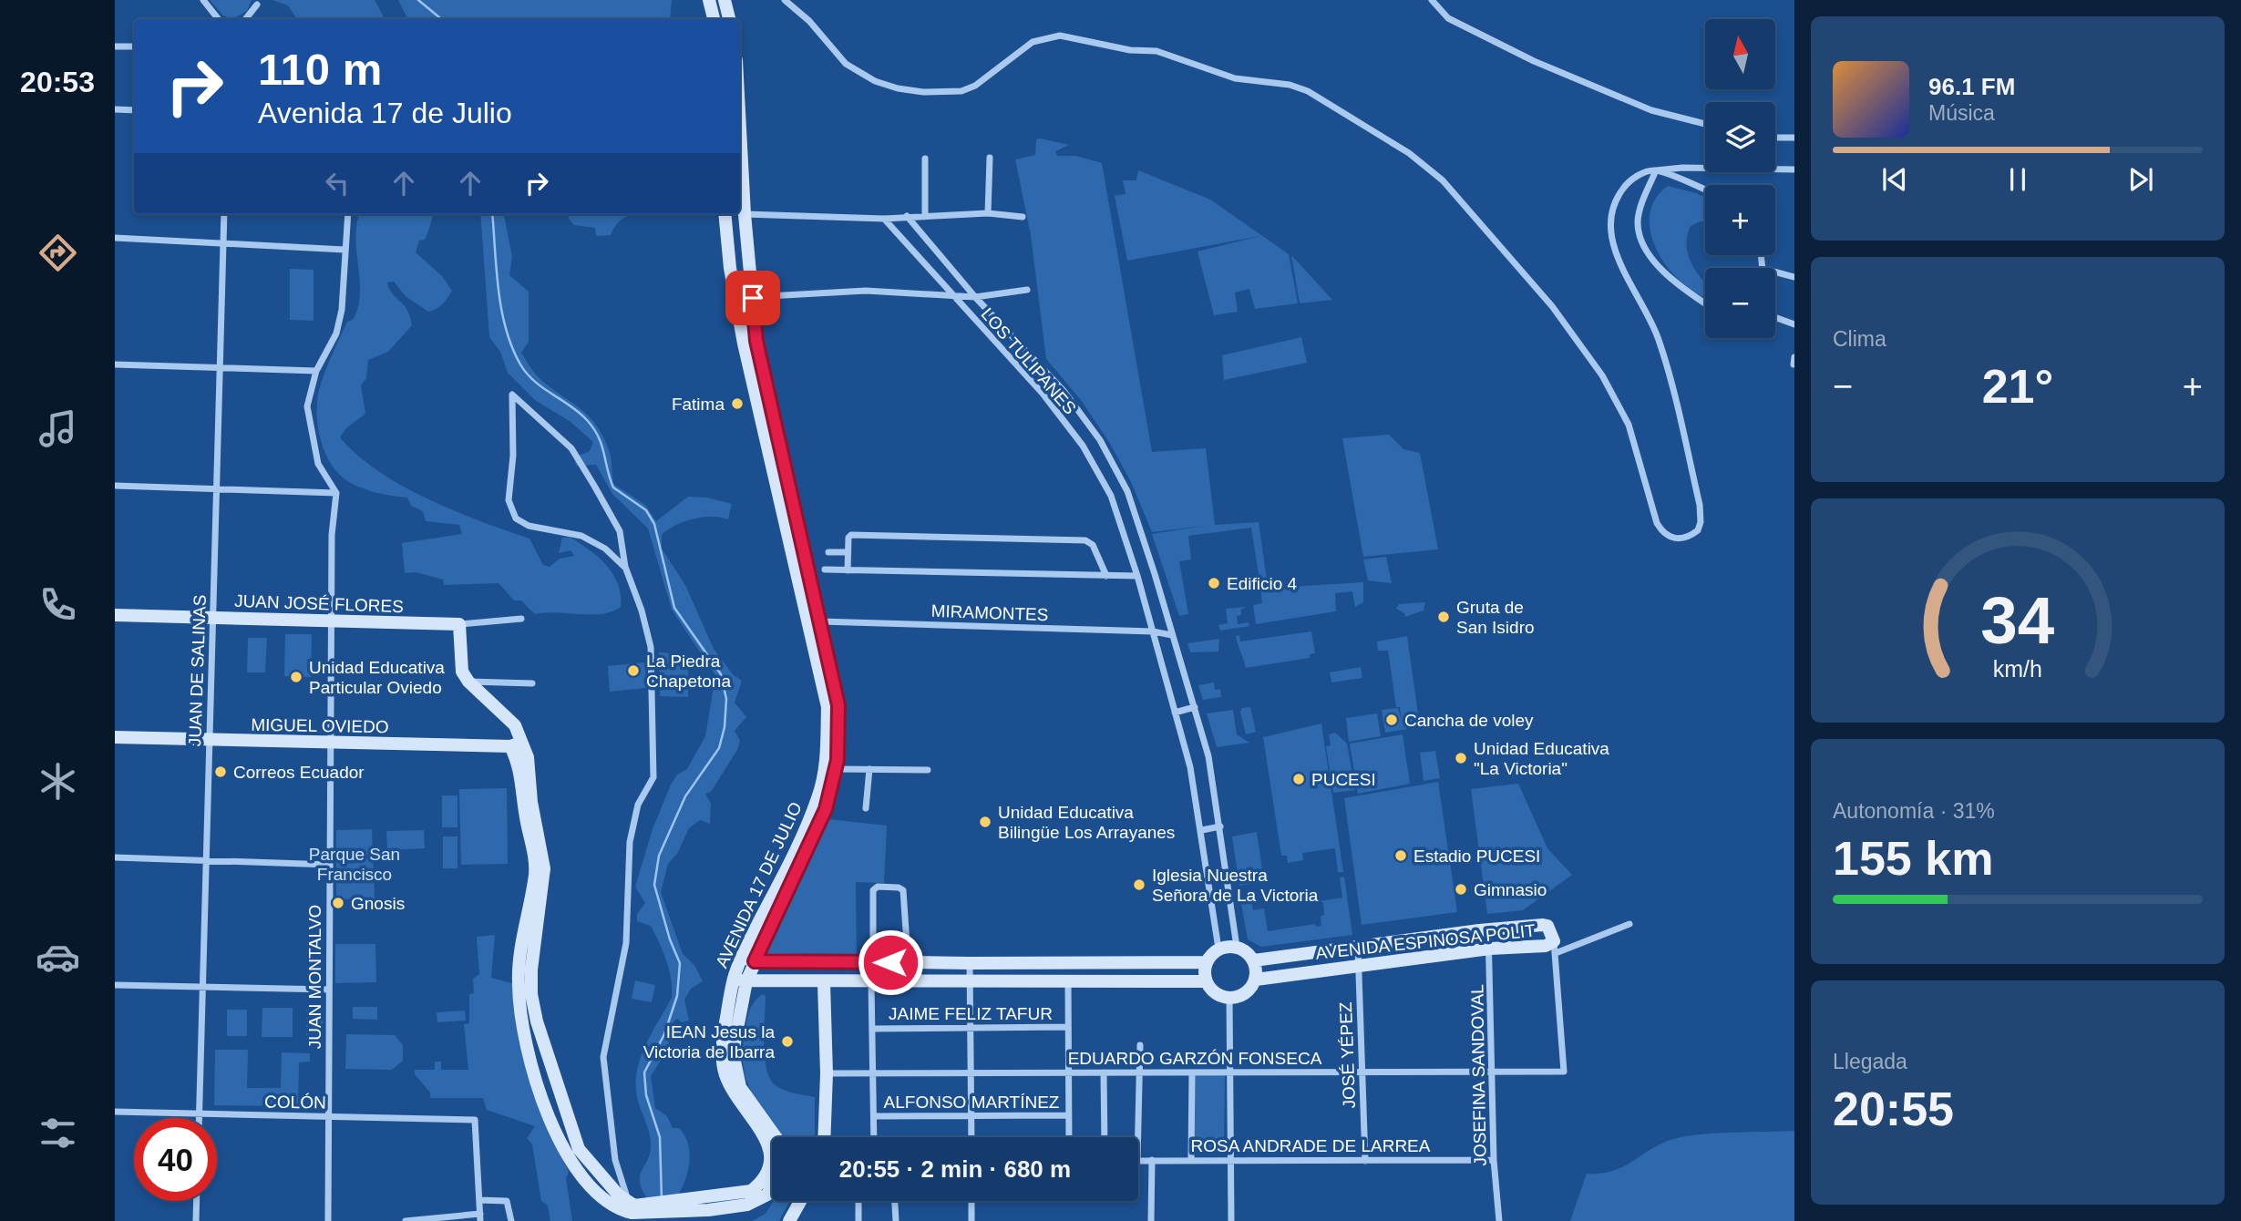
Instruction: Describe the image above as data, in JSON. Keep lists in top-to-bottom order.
{
  "streets": {
    "main road": [
      "JUAN JOSÉ FLORES",
      "MIGUEL OVIEDO",
      "AVENIDA 17 DE JULIO",
      "AVENIDA ESPINOSA POLIT"
    ],
    "street": [
      "LOS TULIPANES",
      "MIRAMONTES",
      "JUAN DE SALINAS",
      "JUAN MONTALVO",
      "JAIME FELIZ TAFUR",
      "JOSÉ YÉPEZ",
      "EDUARDO GARZÓN FONSECA",
      "JOSEFINA SANDOVAL",
      "COLÓN",
      "ALFONSO MARTÍNEZ",
      "ROSA ANDRADE DE LARREA"
    ]
  },
  "crossings": [
    ["LOS TULIPANES", "MIRAMONTES"],
    ["LOS TULIPANES", "AVENIDA ESPINOSA POLIT"],
    ["JUAN JOSÉ FLORES", "JUAN DE SALINAS"],
    ["JUAN JOSÉ FLORES", "JUAN MONTALVO"],
    ["MIRAMONTES", "AVENIDA 17 DE JULIO"],
    ["JUAN DE SALINAS", "MIGUEL OVIEDO"],
    ["JUAN DE SALINAS", "COLÓN"],
    ["MIGUEL OVIEDO", "AVENIDA 17 DE JULIO"],
    ["MIGUEL OVIEDO", "JUAN MONTALVO"],
    ["AVENIDA ESPINOSA POLIT", "JOSÉ YÉPEZ"],
    ["AVENIDA ESPINOSA POLIT", "EDUARDO GARZÓN FONSECA"],
    ["AVENIDA ESPINOSA POLIT", "JOSEFINA SANDOVAL"],
    ["JUAN MONTALVO", "COLÓN"],
    ["JOSÉ YÉPEZ", "EDUARDO GARZÓN FONSECA"],
    ["JOSÉ YÉPEZ", "ROSA ANDRADE DE LARREA"],
    ["EDUARDO GARZÓN FONSECA", "JOSEFINA SANDOVAL"],
    ["JOSEFINA SANDOVAL", "ROSA ANDRADE DE LARREA"]
  ],
  "parks": ["Parque San Francisco"],
  "places": [
    "Fatima",
    "Edificio 4",
    "Gruta de San Isidro",
    "La Piedra Chapetona",
    "Unidad Educativa Particular Oviedo",
    "Cancha de voley",
    "Unidad Educativa \"La Victoria\"",
    "Correos Ecuador",
    "PUCESI",
    "Unidad Educativa Bilingüe Los Arrayanes",
    "Estadio PUCESI",
    "Iglesia Nuestra Señora de La Victoria",
    "Gimnasio",
    "Gnosis",
    "IEAN Jesus la Victoria de Ibarra"
  ],
  "north": "top",
  "page": {
    "tabs": "20:53",
    "map_buttons": ["+", "−"],
    "turn": ["110 m", "Avenida 17 de Julio"],
    "song": ["96.1 FM", "Música"],
    "tile": [
      "Clima",
      ["Autonomía · 31%", "155 km"],
      ["Llegada", "20:55"]
    ],
    "heat": ["−", "21°", "+"],
    "limit": "40",
    "trip": "20:55 · 2 min · 680 m",
    "gauge": ["34", "km/h"]
  }
}
